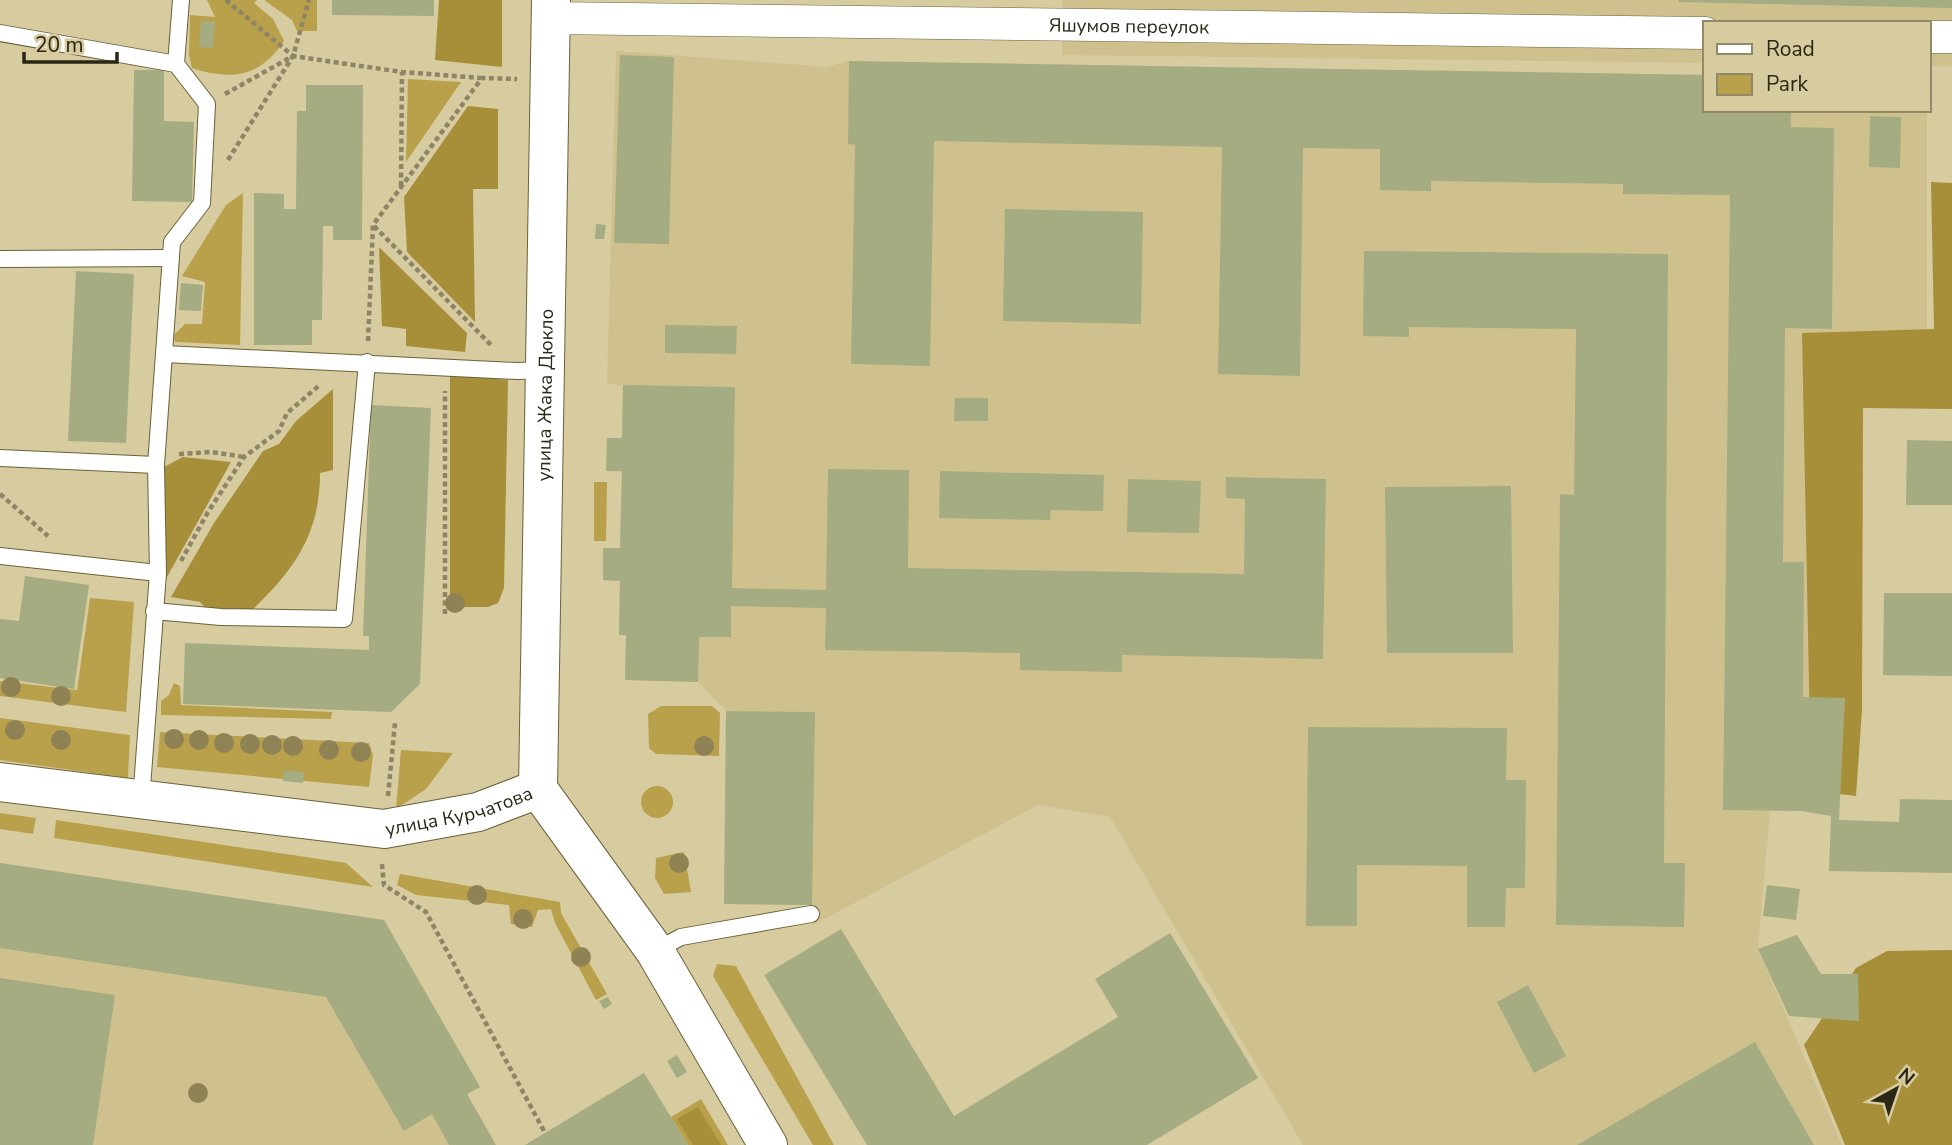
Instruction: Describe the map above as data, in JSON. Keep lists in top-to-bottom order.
{
  "streets": {
    "street": ["Яшумов переулок", "улица Жака Дюкло", "улица Курчатова"]
  },
  "crossings": [
    ["Яшумов переулок", "улица Жака Дюкло"],
    ["улица Жака Дюкло", "улица Курчатова"]
  ],
  "legend": ["Road", "Park"],
  "scale_bar": "20 m",
  "north": "top right"
}
